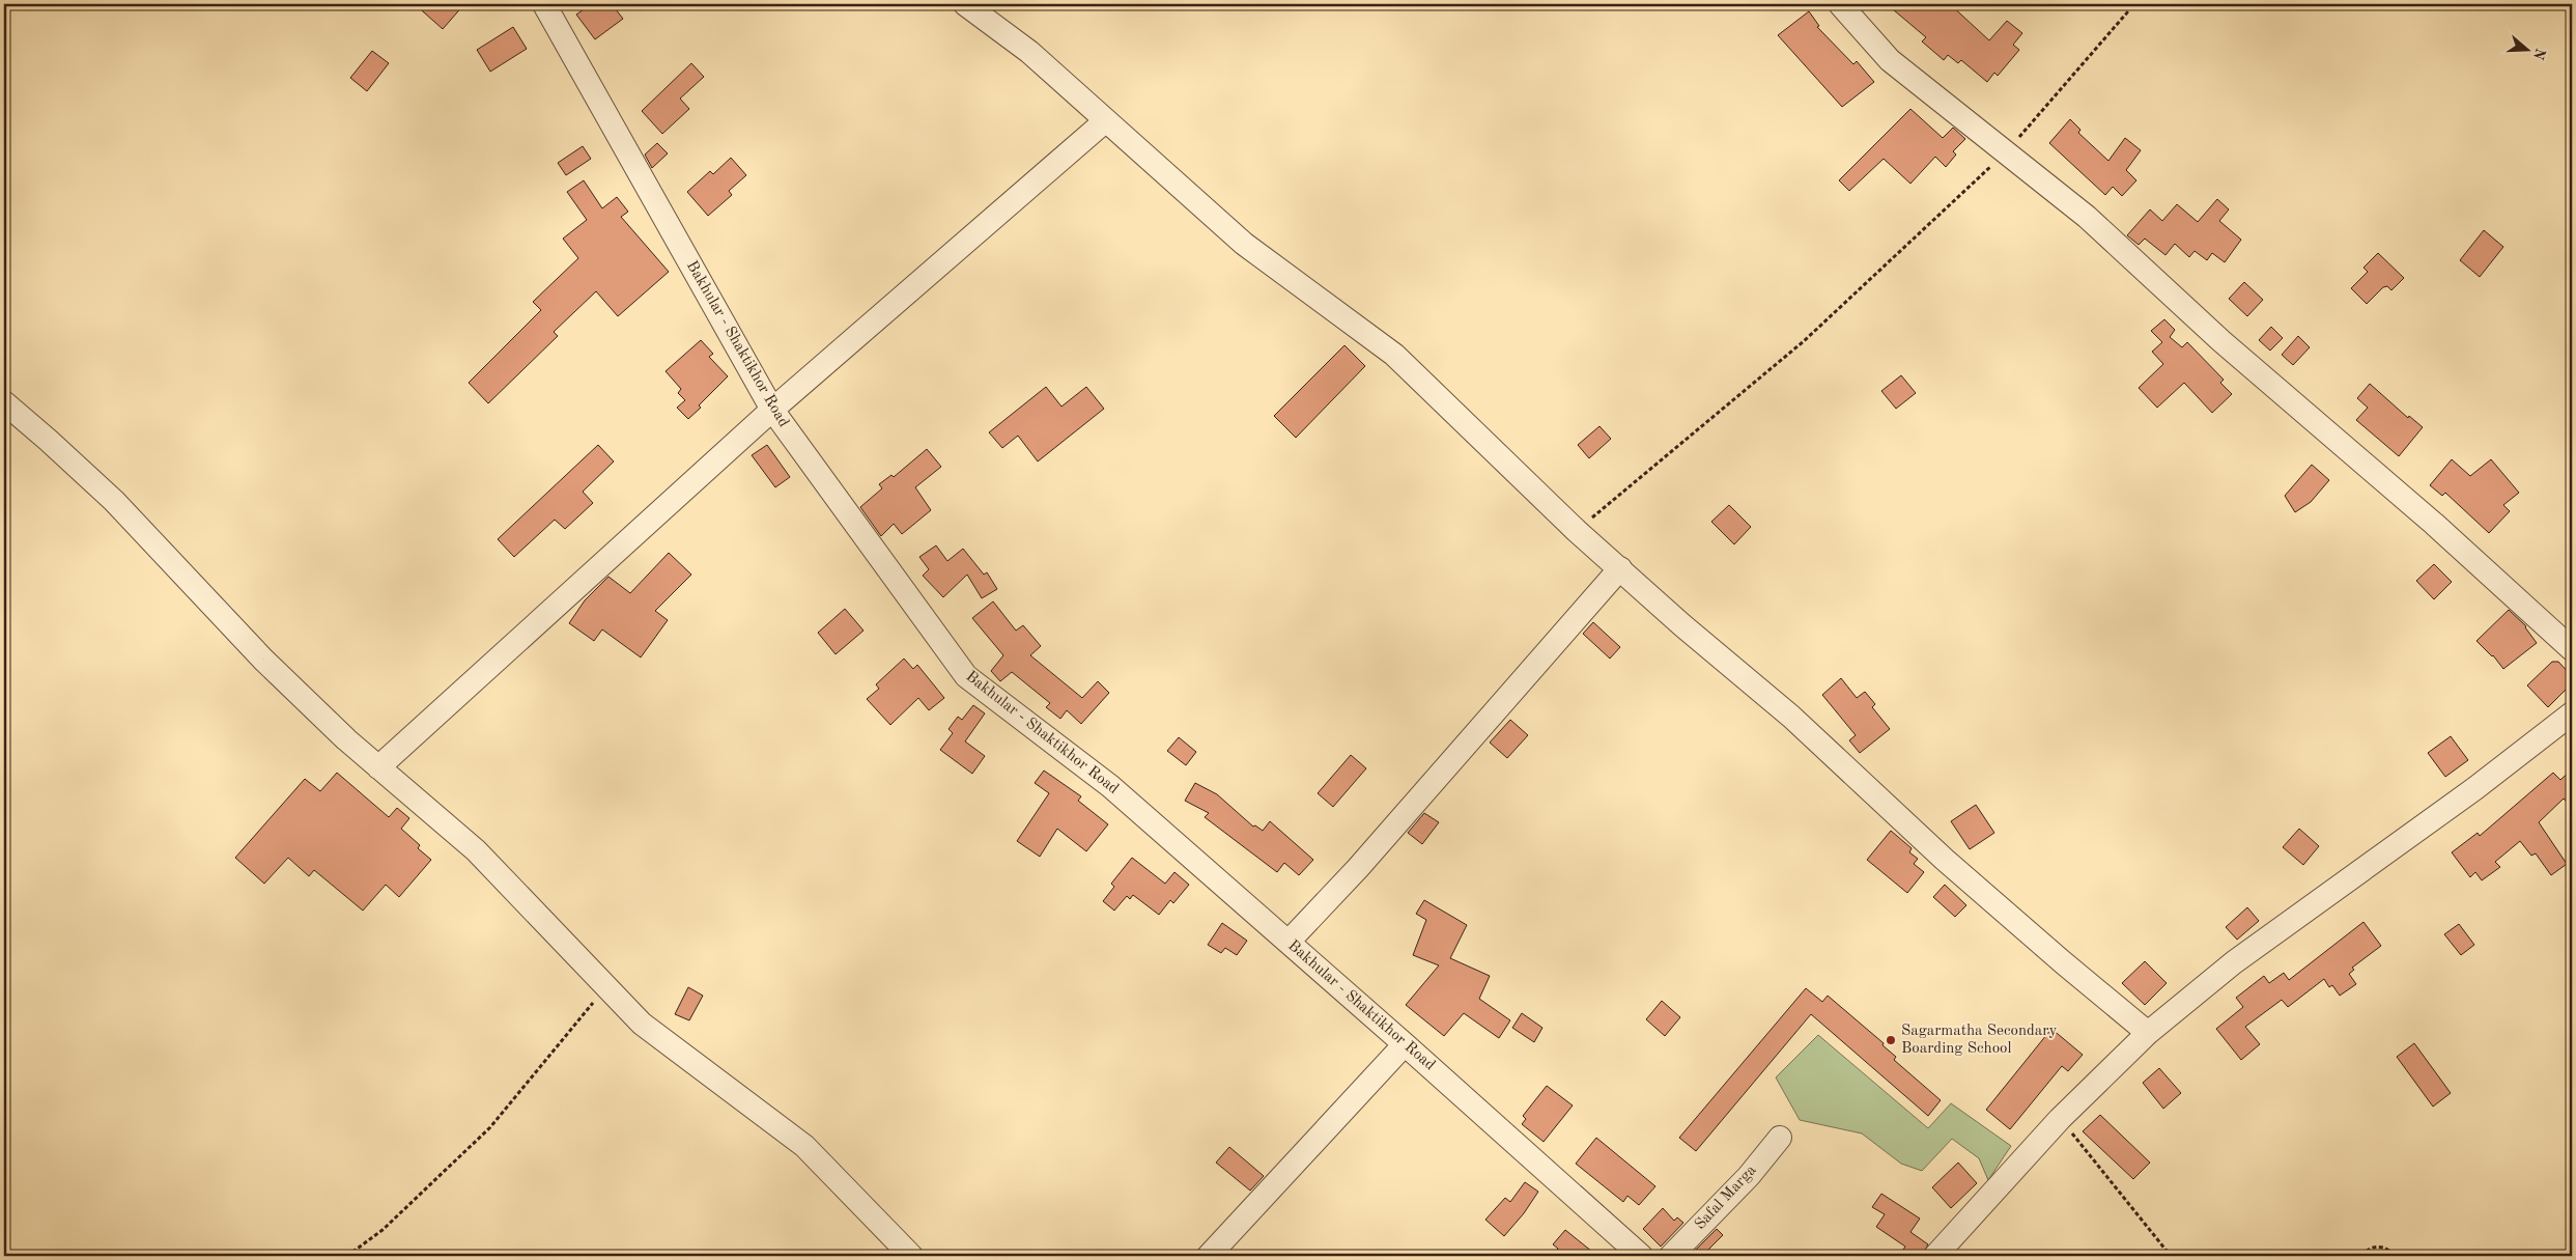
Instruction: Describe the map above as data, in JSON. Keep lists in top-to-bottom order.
{
  "streets": {
    "street": ["Bakhular - Shaktikhor Road", "Safal Marga"]
  },
  "places": ["Sagarmatha Secondary Boarding School"],
  "north": "right"
}
